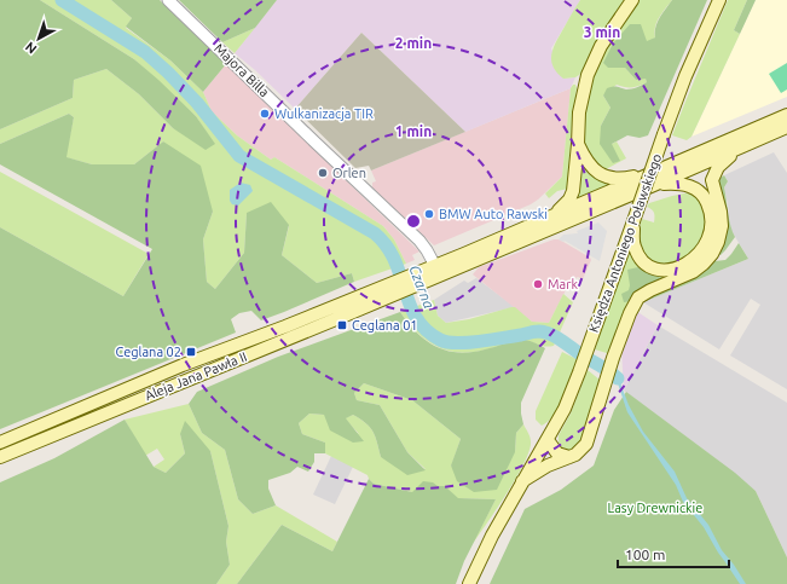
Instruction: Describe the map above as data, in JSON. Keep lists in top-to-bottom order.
{
  "streets": {
    "main road": ["Księdza Antoniego Poławskiego", "Aleja Jana Pawła II"],
    "street": ["Majora Billa"]
  },
  "water": ["Czarna"],
  "parks": ["Lasy Drewnickie"],
  "places": {
    "other": [
      "Wulkanizacja TIR",
      "Orlen",
      "BMW Auto Rawski",
      "Mark"
    ],
    "transit": ["Ceglana 01", "Ceglana 02"]
  },
  "scale_bar": "100 m",
  "north": "bottom left",
  "rings": ["3 min", "2 min", "1 min"]
}
